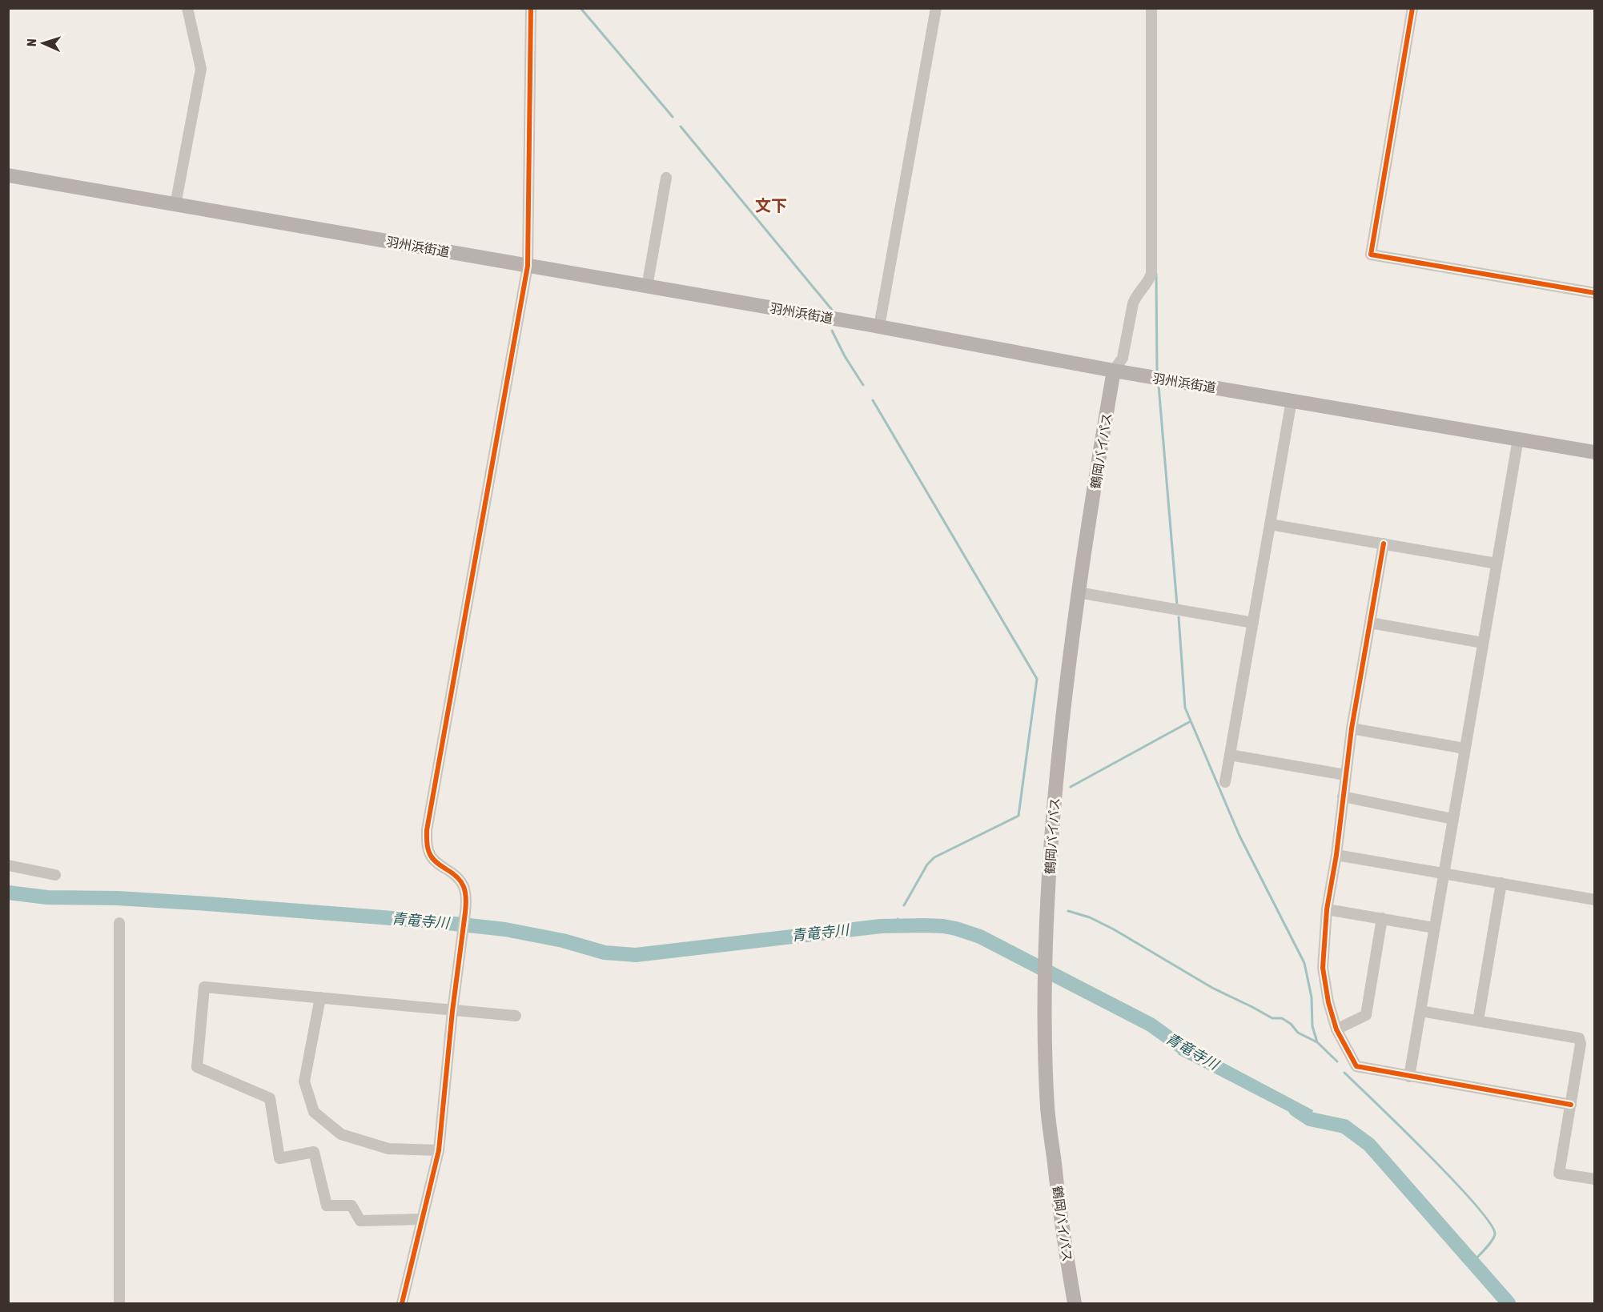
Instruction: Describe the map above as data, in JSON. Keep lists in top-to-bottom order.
{
  "streets": {
    "main road": ["羽州浜街道", "鶴岡バイパス"]
  },
  "crossings": [
    ["羽州浜街道", "鶴岡バイパス"]
  ],
  "districts": ["文下"],
  "water": ["青竜寺川"],
  "north": "left"
}
